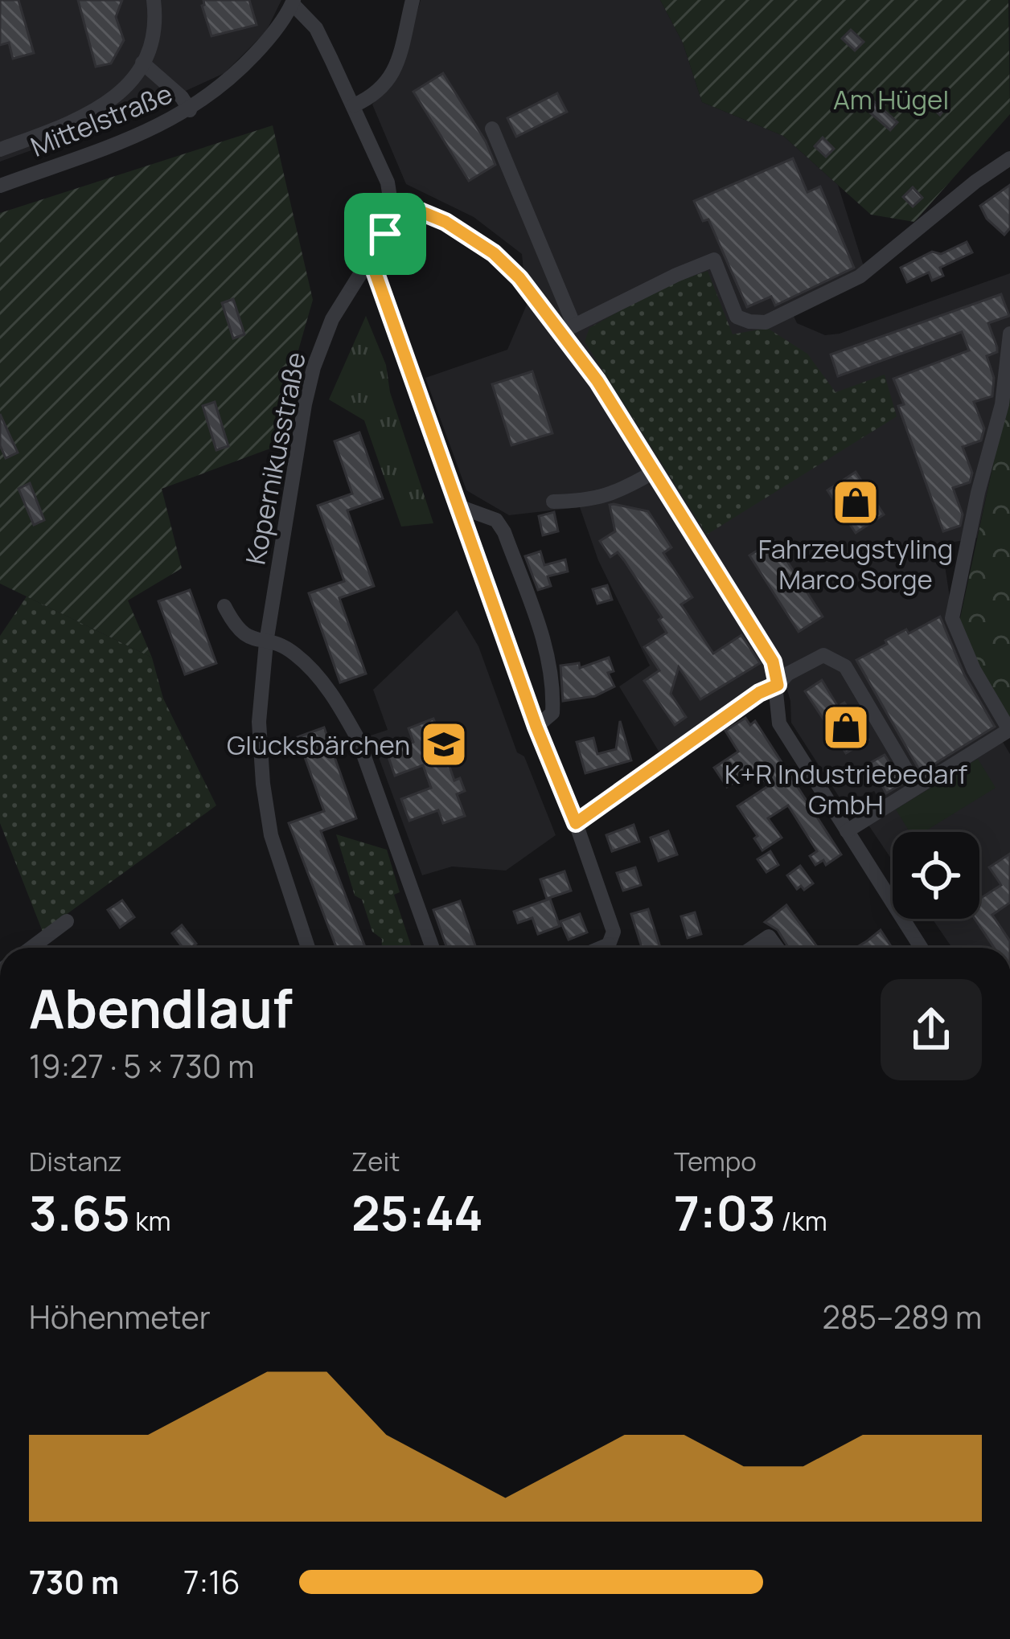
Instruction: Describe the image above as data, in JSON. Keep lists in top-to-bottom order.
{
  "streets": {
    "street": ["Mittelstraße", "Kopernikusstraße"]
  },
  "parks": ["Am Hügel"],
  "places": {
    "shop": ["Fahrzeugstyling Marco Sorge", "K+R Industriebedarf GmbH"],
    "school or university": ["Glücksbärchen"]
  },
  "page": {
    "heading": ["Abendlauf", "19:27 · 5 × 730 m"],
    "stats": [
      ["Distanz", "3.65 km"],
      ["Zeit", "25:44"],
      ["Tempo", "7:03 /km"]
    ],
    "chart": ["Höhenmeter", "285–289 m"],
    "list": [
      {
        "name": "730 m",
        "note": "7:16"
      }
    ]
  }
}
